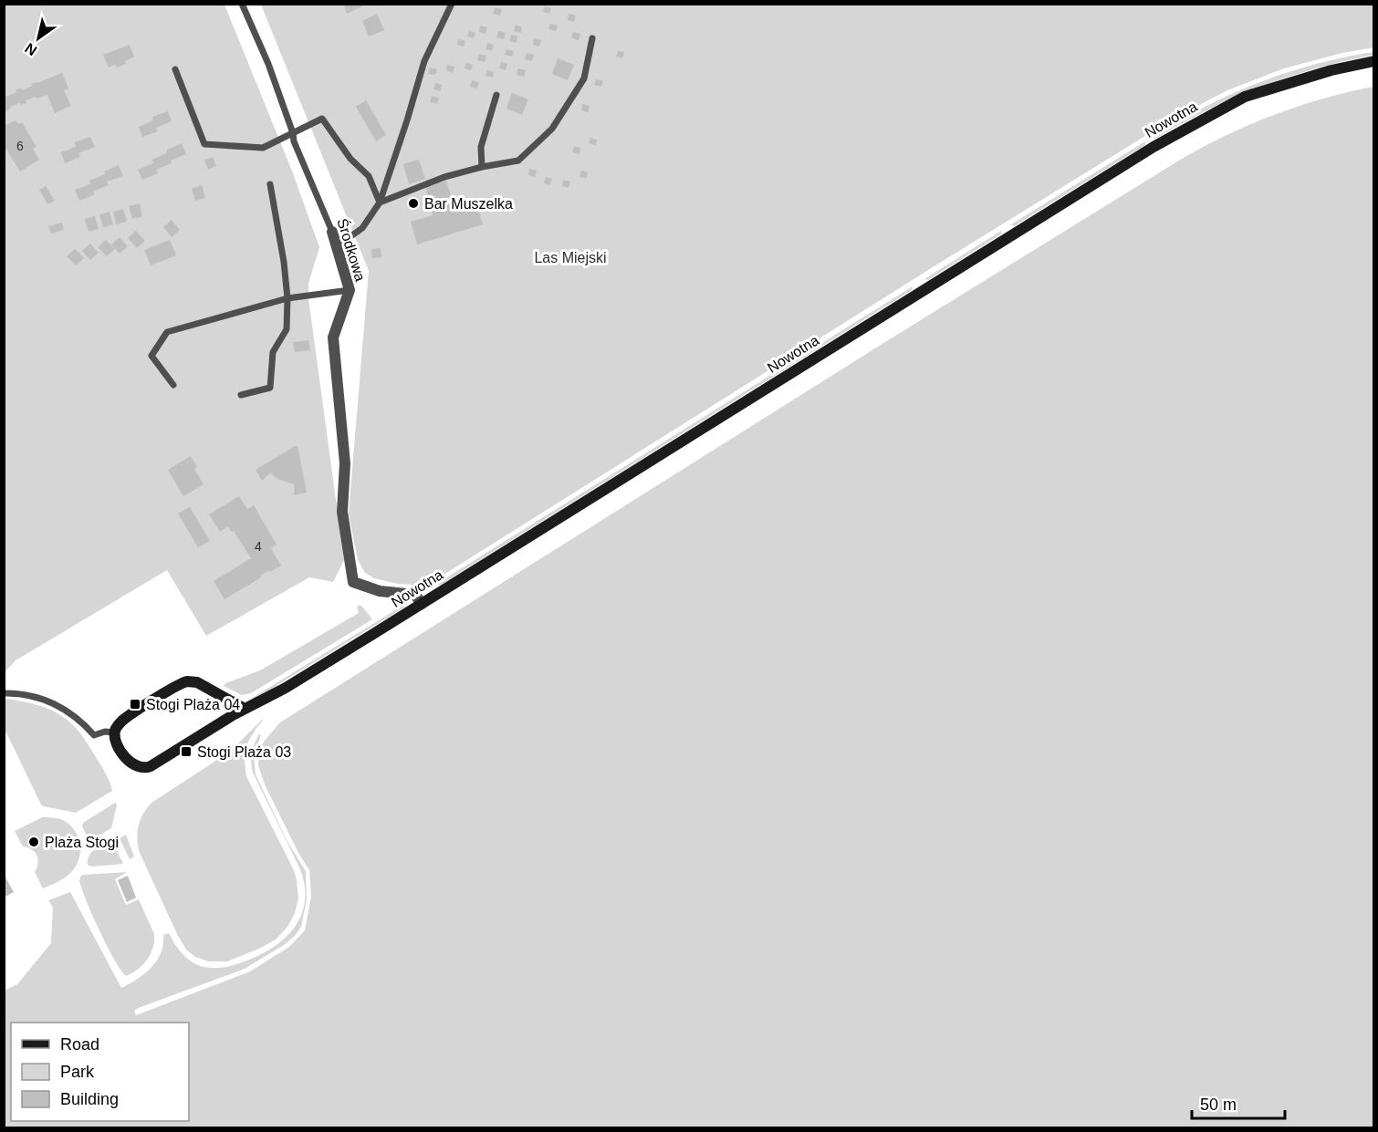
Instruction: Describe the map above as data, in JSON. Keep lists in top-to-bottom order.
{
  "streets": {
    "street": ["Nowotna", "Środkowa"]
  },
  "crossings": [
    ["Nowotna", "Środkowa"]
  ],
  "parks": ["Las Miejski"],
  "places": {
    "other": ["Bar Muszelka", "Plaża Stogi"],
    "transit": ["Stogi Plaża 04", "Stogi Plaża 03"]
  },
  "house_numbers": ["6", "4"],
  "legend": ["Road", "Park", "Building"],
  "scale_bar": "50 m",
  "north": "bottom left"
}
